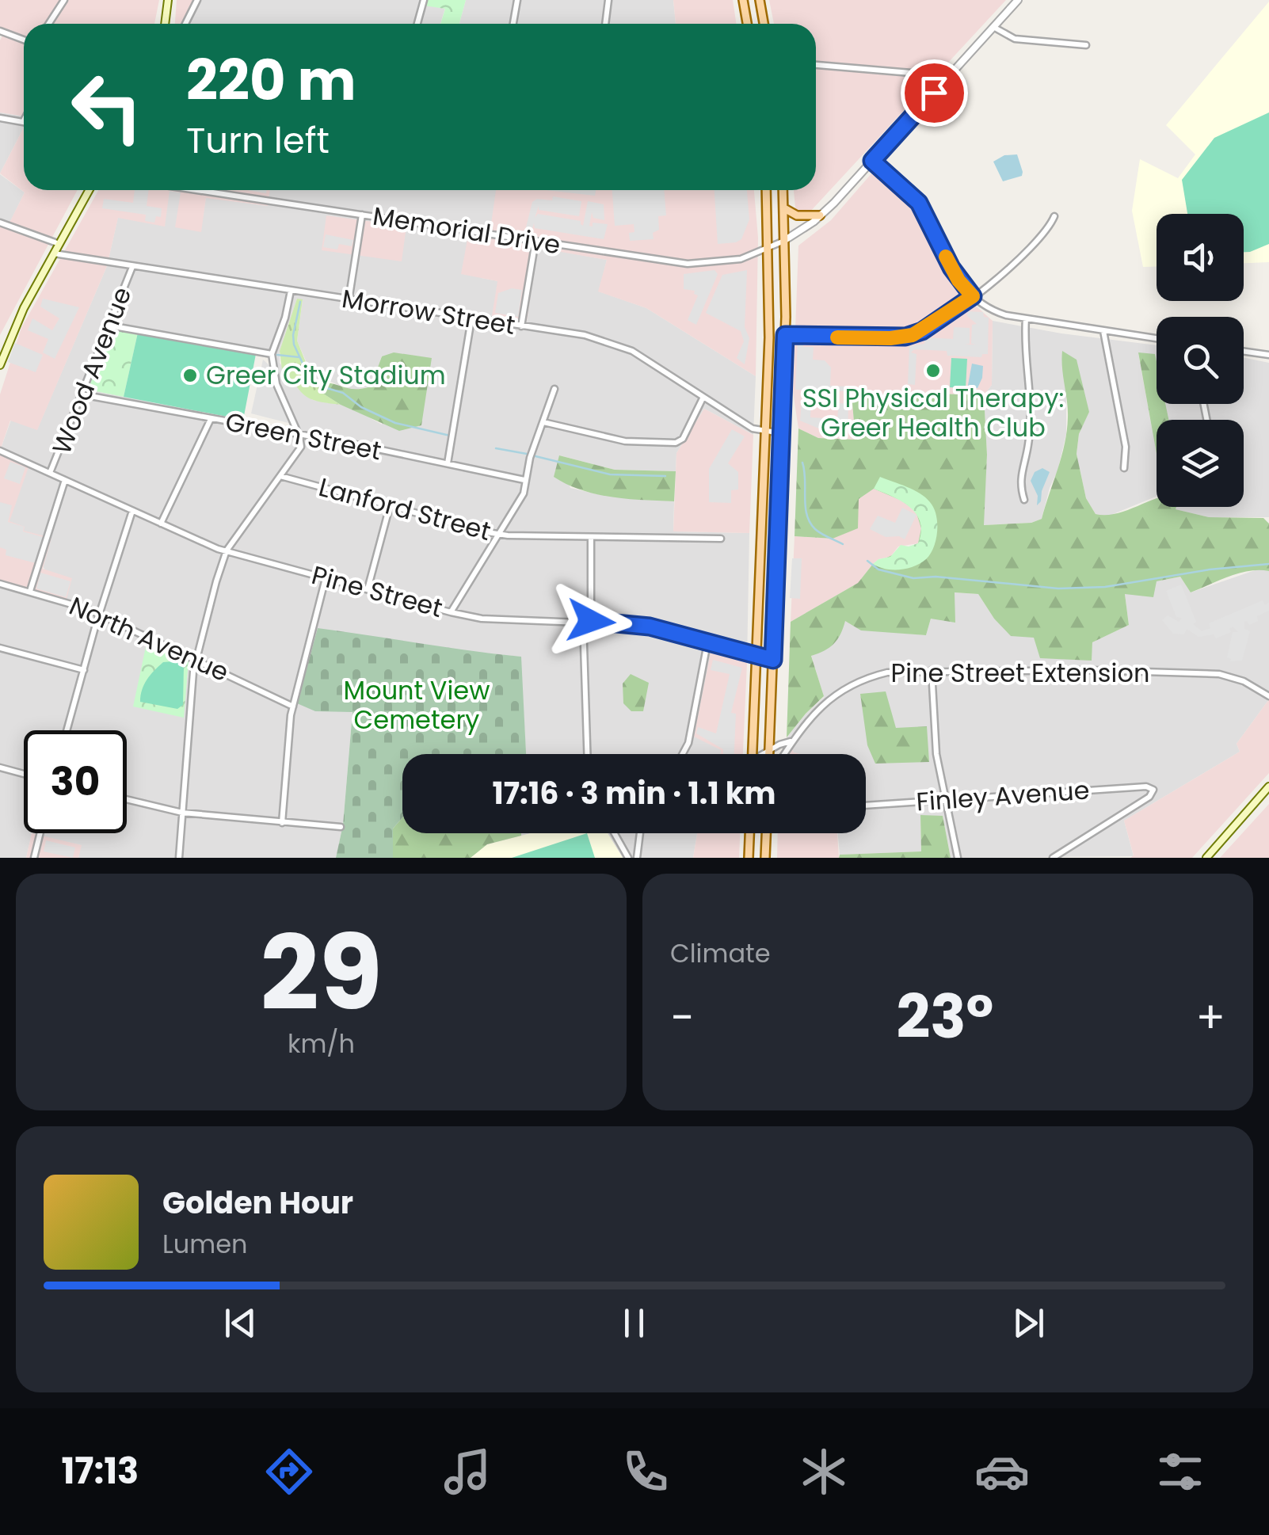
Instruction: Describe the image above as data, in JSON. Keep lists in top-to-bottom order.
{
  "streets": {
    "street": [
      "Memorial Drive",
      "Morrow Street",
      "Wood Avenue",
      "Green Street",
      "Lanford Street",
      "Pine Street",
      "North Avenue",
      "Pine Street Extension",
      "Finley Avenue"
    ]
  },
  "crossings": [
    ["Morrow Street", "Wood Avenue"],
    ["Wood Avenue", "Green Street"],
    ["Wood Avenue", "Pine Street"]
  ],
  "parks": ["Mount View Cemetery"],
  "places": ["SSI Physical Therapy: Greer Health Club", "Greer City Stadium"],
  "page": {
    "turn": ["220 m", "Turn left"],
    "limit": "30",
    "trip": "17:16 · 3 min · 1.1 km",
    "tile": [
      ["29", "km/h"],
      "Climate"
    ],
    "heat": ["−", "23°", "+"],
    "song": ["Golden Hour", "Lumen"],
    "tabs": "17:13"
  }
}
